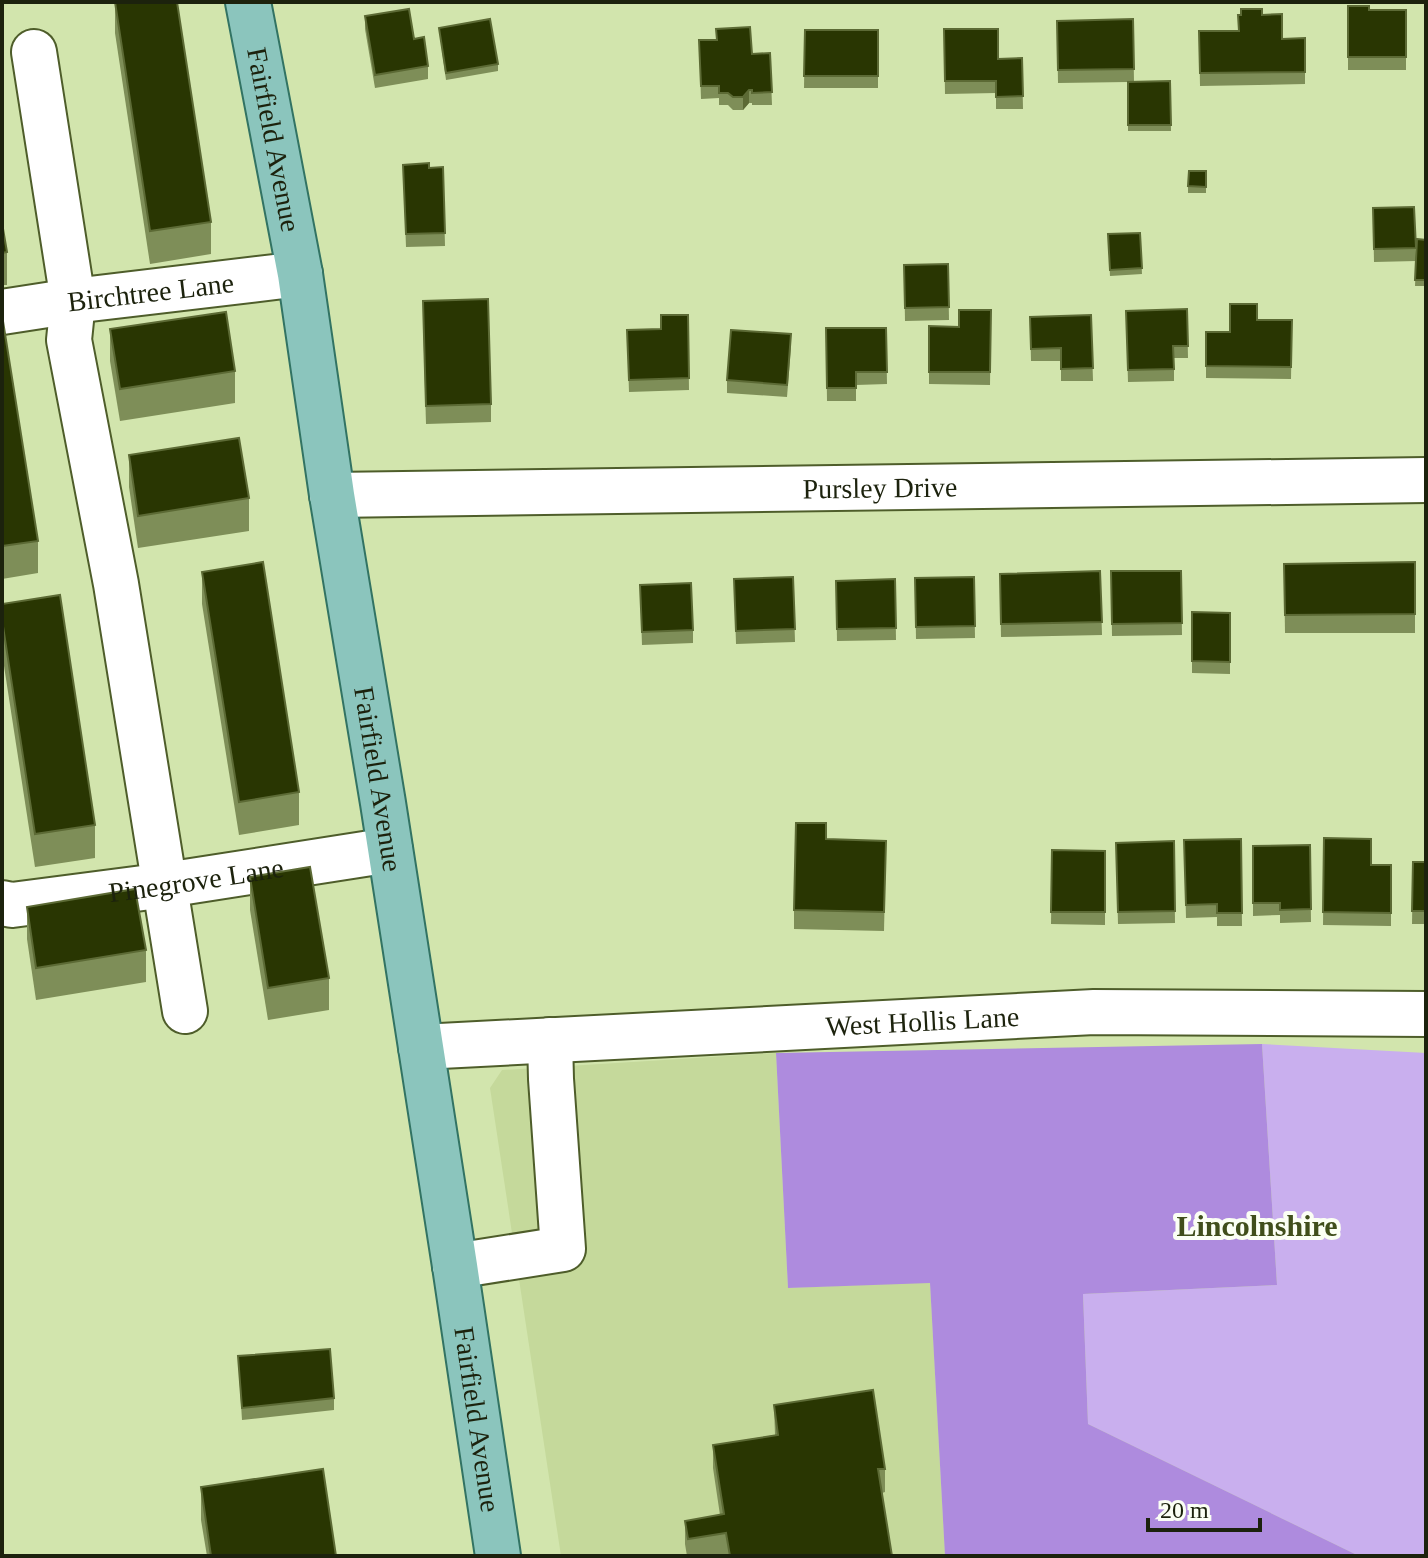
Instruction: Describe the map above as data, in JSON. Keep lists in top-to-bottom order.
{
  "streets": {
    "main road": ["Fairfield Avenue"],
    "street": [
      "Birchtree Lane",
      "Pursley Drive",
      "Pinegrove Lane",
      "West Hollis Lane"
    ]
  },
  "crossings": [
    ["Fairfield Avenue", "Birchtree Lane"],
    ["Fairfield Avenue", "Pursley Drive"],
    ["Fairfield Avenue", "Pinegrove Lane"],
    ["Fairfield Avenue", "West Hollis Lane"]
  ],
  "districts": ["Lincolnshire"],
  "scale_bar": "20 m"
}
